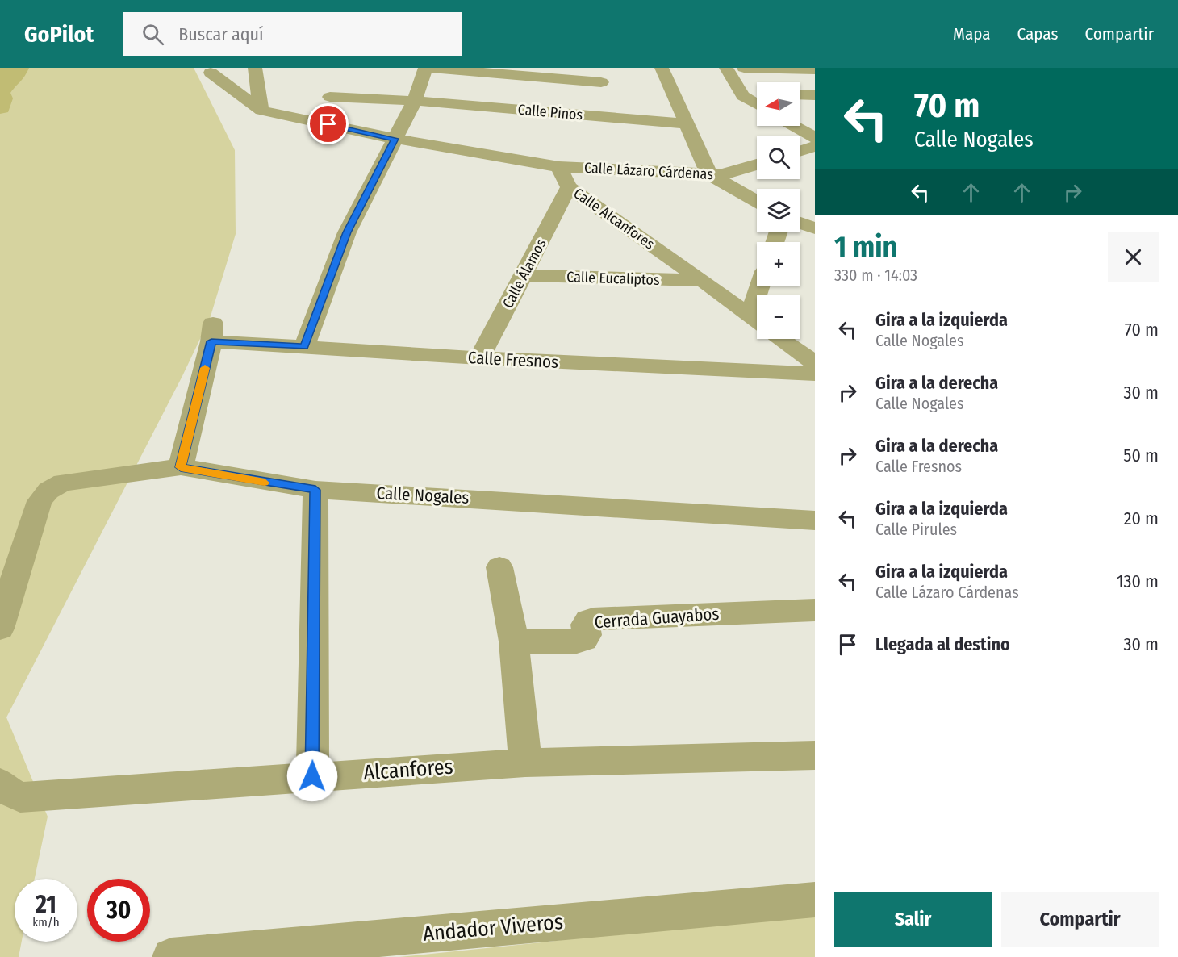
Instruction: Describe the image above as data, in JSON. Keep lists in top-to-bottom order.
{
  "streets": {
    "street": [
      "Calle Pinos",
      "Calle Lázaro Cárdenas",
      "Calle Alcanfores",
      "Calle Álamos",
      "Calle Eucaliptos",
      "Calle Fresnos",
      "Calle Nogales",
      "Cerrada Guayabos",
      "Alcanfores",
      "Andador Viveros"
    ]
  },
  "crossings": [
    ["Calle Lázaro Cárdenas", "Calle Alcanfores"],
    ["Calle Alcanfores", "Calle Álamos"],
    ["Calle Alcanfores", "Calle Eucaliptos"],
    ["Calle Álamos", "Calle Eucaliptos"],
    ["Calle Álamos", "Calle Fresnos"],
    ["Calle Fresnos", "Calle Nogales"]
  ],
  "north": "left",
  "page": {
    "header": "GoPilot",
    "search": "Buscar aquí",
    "nav": ["Mapa", "Capas", "Compartir"],
    "turn": ["70 m", "Calle Nogales"],
    "map_buttons": ["+", "−"],
    "heading": ["1 min", "330 m · 14:03"],
    "list": [
      {
        "name": "Gira a la izquierda",
        "note": "Calle Nogales",
        "value": "70 m"
      },
      {
        "name": "Gira a la derecha",
        "note": "Calle Nogales",
        "value": "30 m"
      },
      {
        "name": "Gira a la derecha",
        "note": "Calle Fresnos",
        "value": "50 m"
      },
      {
        "name": "Gira a la izquierda",
        "note": "Calle Pirules",
        "value": "20 m"
      },
      {
        "name": "Gira a la izquierda",
        "note": "Calle Lázaro Cárdenas",
        "value": "130 m"
      },
      {
        "name": "Llegada al destino",
        "value": "30 m"
      }
    ],
    "speed": "21 km/h",
    "limit": "30",
    "buttons": ["Salir", "Compartir"]
  }
}
